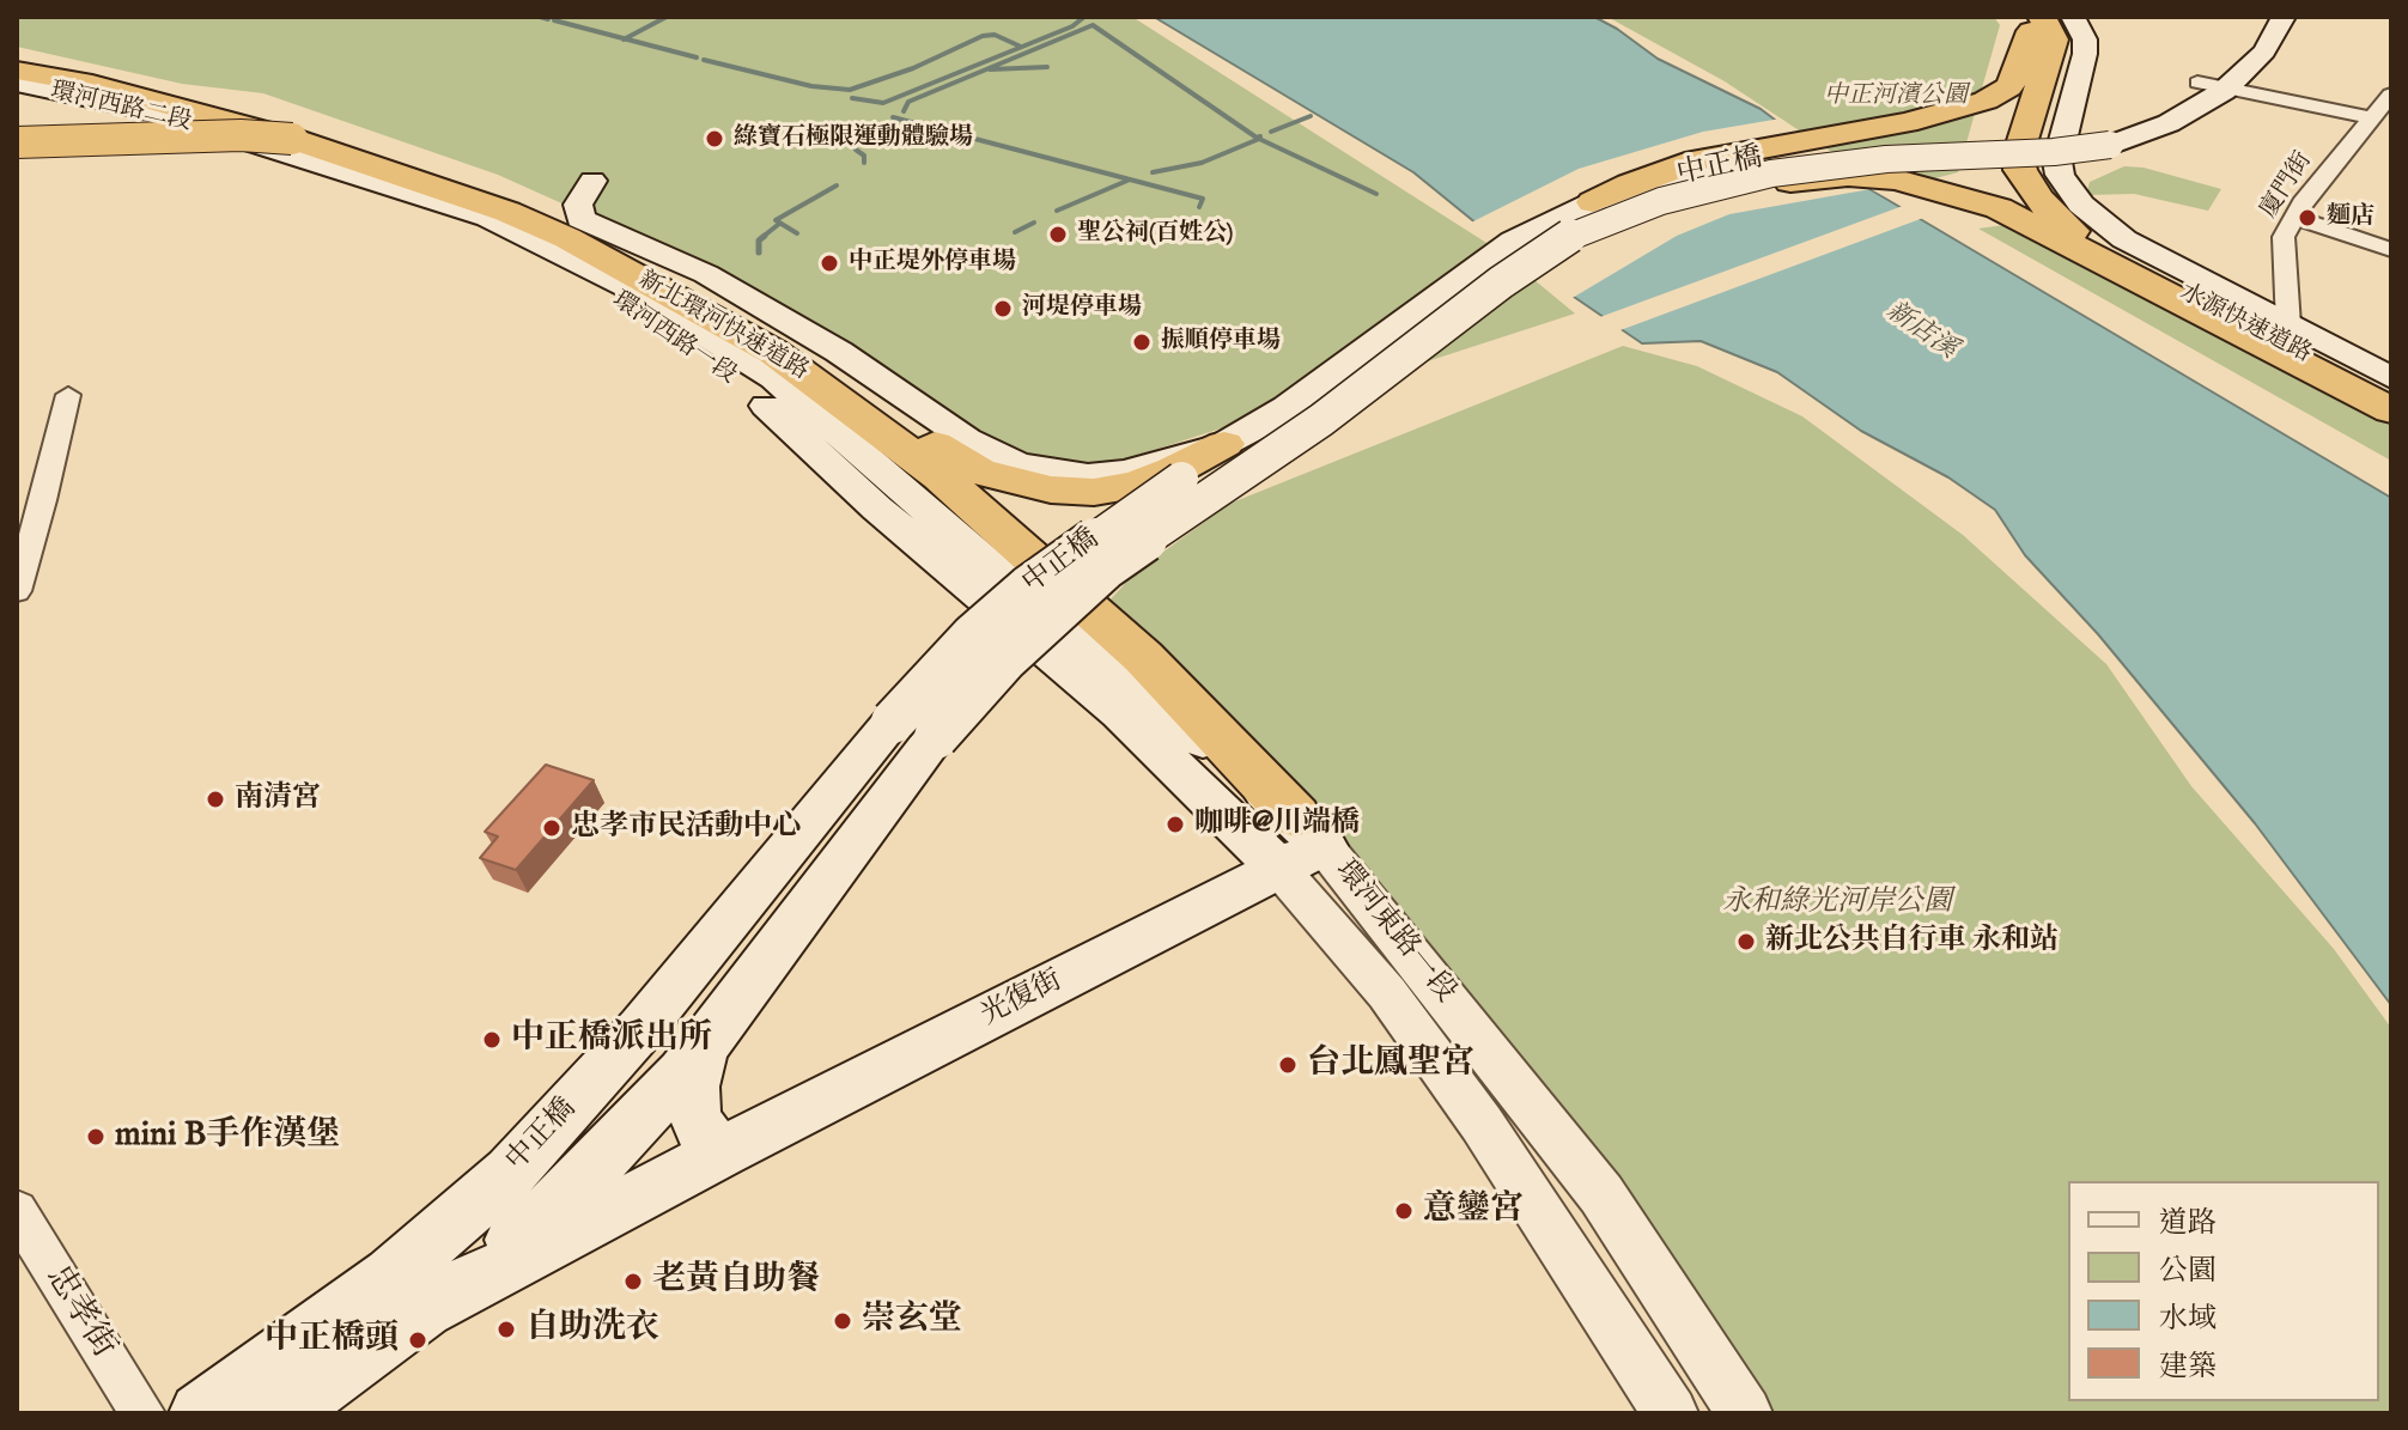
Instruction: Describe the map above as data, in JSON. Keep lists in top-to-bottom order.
{
  "streets": {
    "highway": ["水源快速道路", "新北環河快速道路"],
    "main road": [
      "環河西路二段",
      "中正橋",
      "環河西路一段",
      "環河東路一段",
      "光復街"
    ],
    "street": ["廈門街", "忠孝街"]
  },
  "crossings": [
    ["環河西路二段", "環河西路一段"],
    ["中正橋", "光復街"],
    ["新北環河快速道路", "環河東路一段"],
    ["新北環河快速道路", "光復街"],
    ["環河西路一段", "環河東路一段"],
    ["環河東路一段", "光復街"]
  ],
  "water": ["新店溪"],
  "parks": ["中正河濱公園", "永和綠光河岸公園"],
  "places": [
    "綠寶石極限運動體驗場",
    "麵店",
    "聖公祠(百姓公)",
    "中正堤外停車場",
    "河堤停車場",
    "振順停車場",
    "南清宮",
    "咖啡@川端橋",
    "忠孝市民活動中心",
    "新北公共自行車 永和站",
    "中正橋派出所",
    "台北鳳聖宮",
    "mini B手作漢堡",
    "意鑾宮",
    "老黃自助餐",
    "崇玄堂",
    "自助洗衣",
    "中正橋頭"
  ],
  "legend": [
    "道路",
    "公園",
    "水域",
    "建築"
  ]
}
